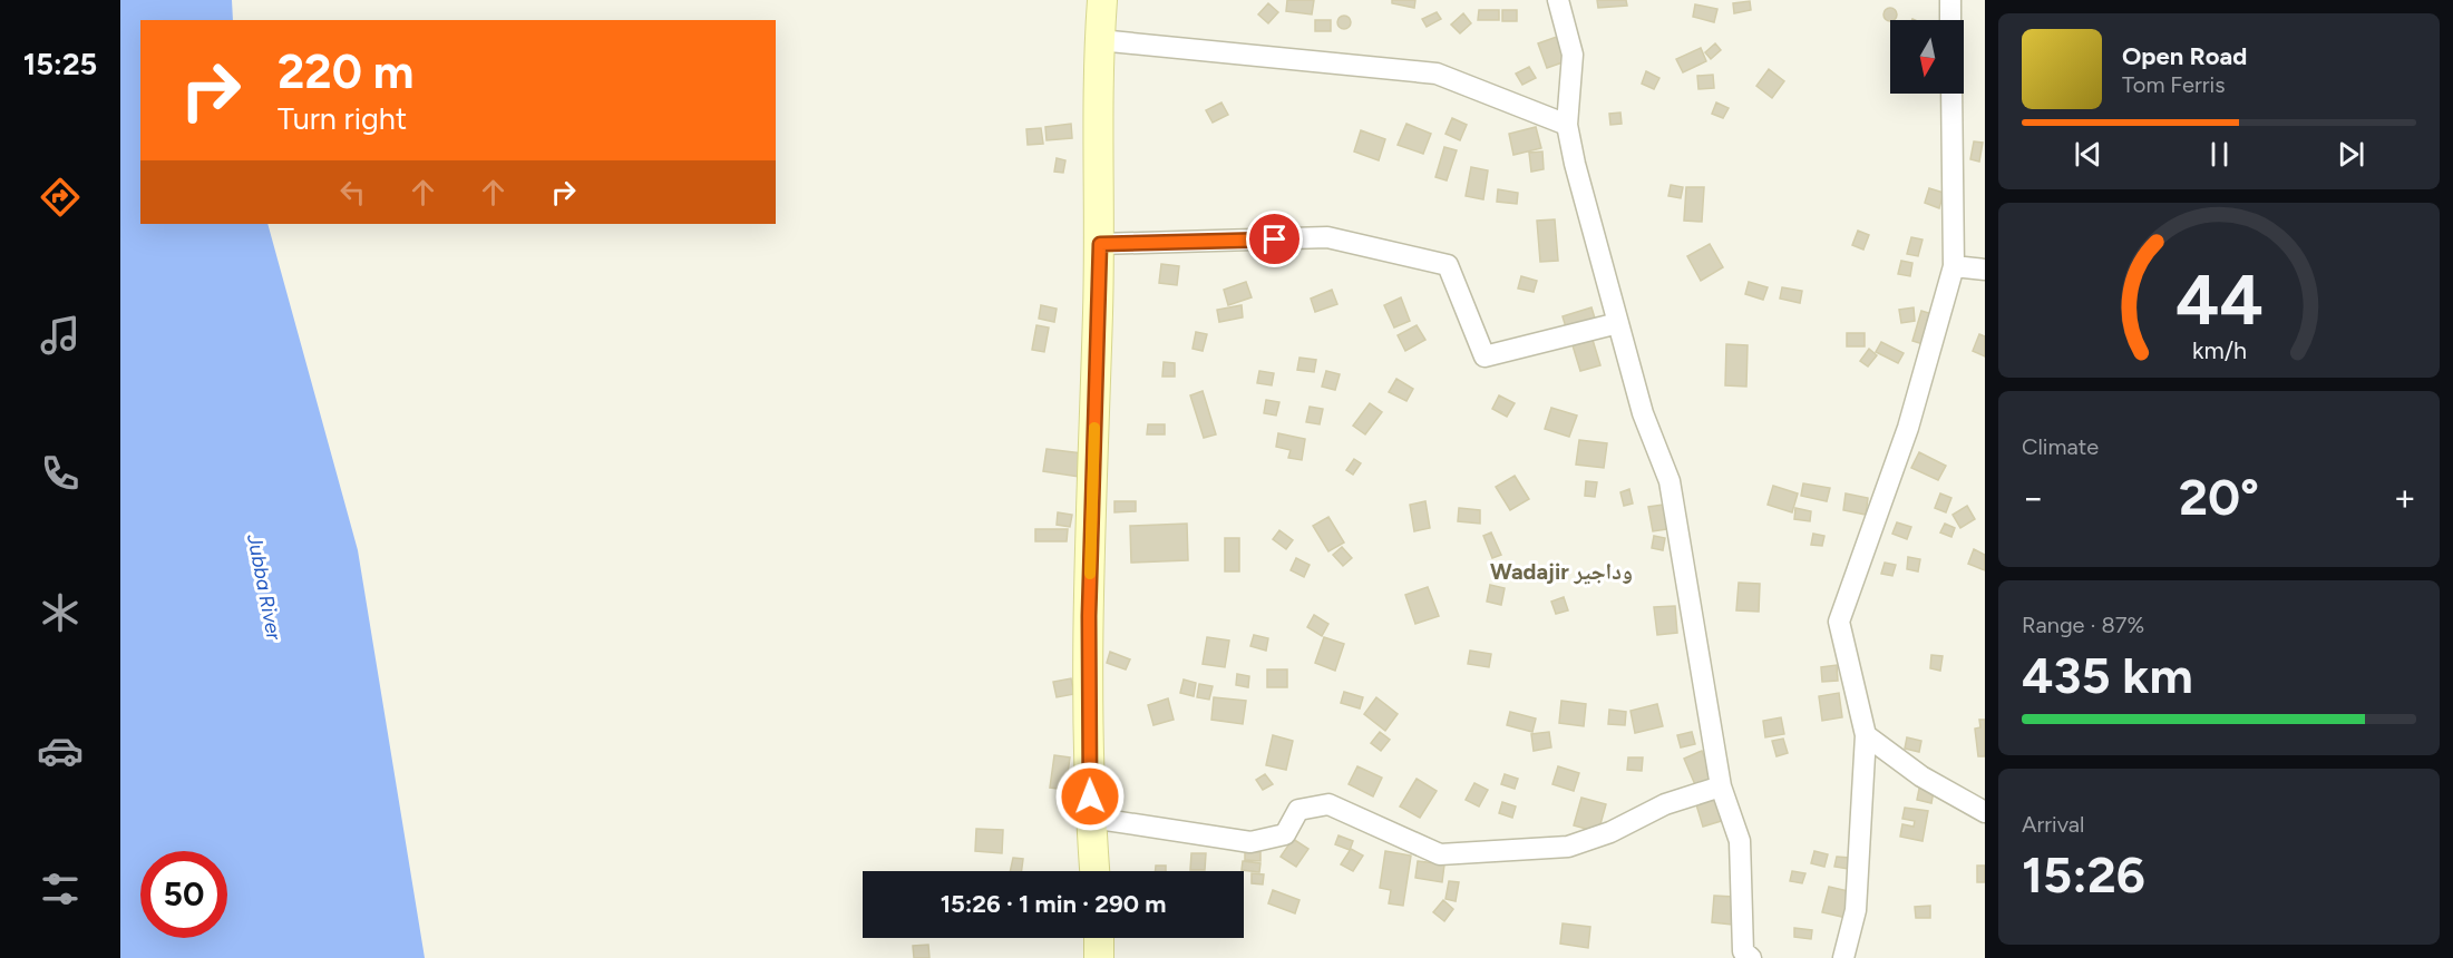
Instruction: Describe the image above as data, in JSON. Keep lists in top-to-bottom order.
{
  "districts": ["Wadajir وداجير"],
  "water": ["Jubba River"],
  "north": "bottom",
  "page": {
    "tabs": "15:25",
    "turn": ["220 m", "Turn right"],
    "song": ["Open Road", "Tom Ferris"],
    "tile": [
      "Climate",
      ["Range · 87%", "435 km"],
      ["Arrival", "15:26"]
    ],
    "heat": ["−", "20°", "+"],
    "limit": "50",
    "trip": "15:26 · 1 min · 290 m",
    "gauge": ["44", "km/h"]
  }
}
